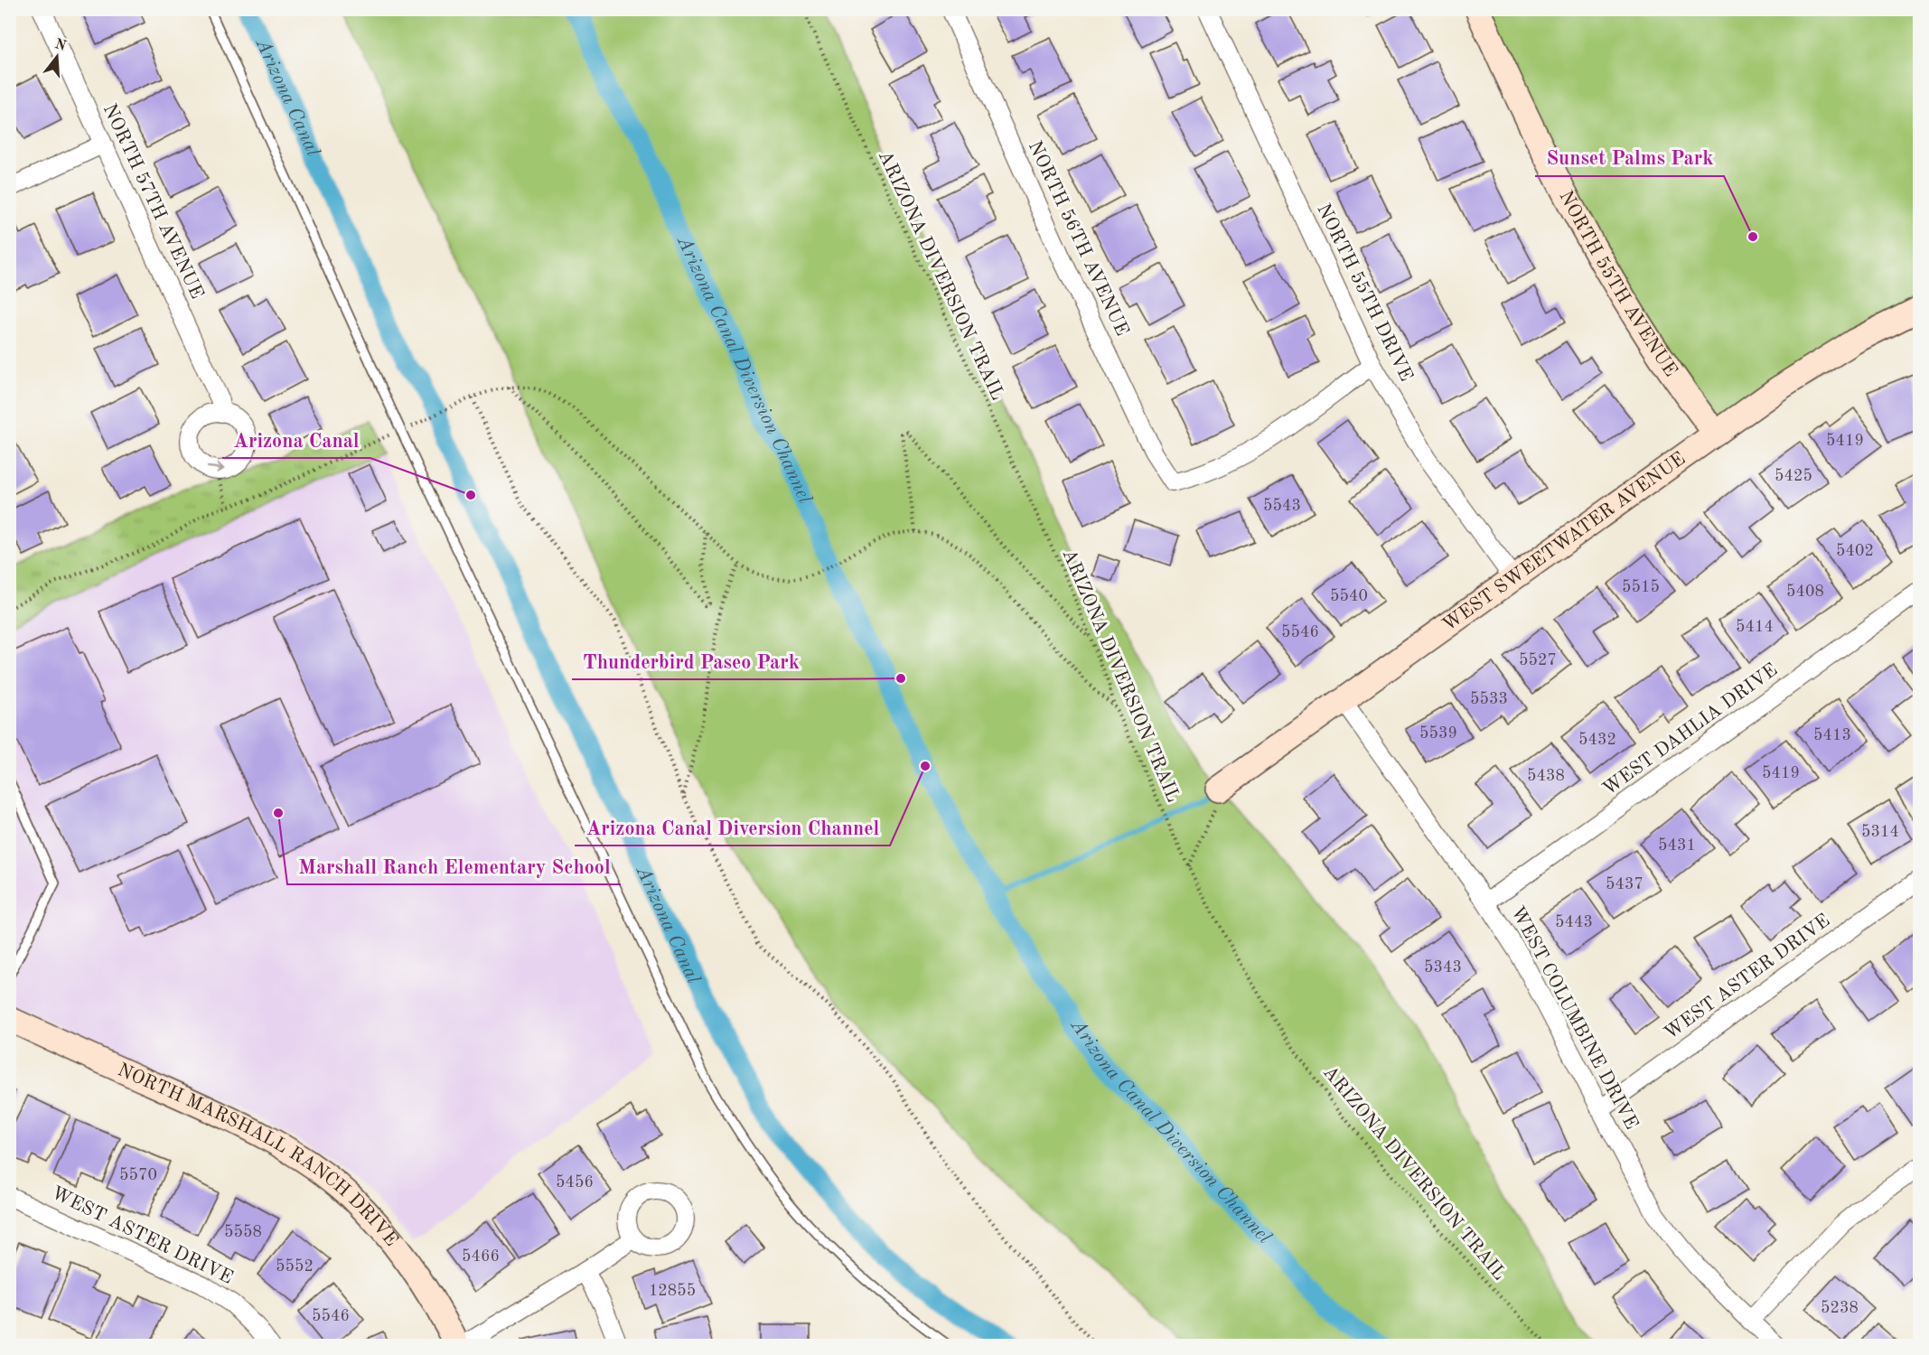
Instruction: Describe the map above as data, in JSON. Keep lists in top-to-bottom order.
{
  "streets": {
    "street": [
      "NORTH 57TH AVENUE",
      "NORTH 56TH AVENUE",
      "NORTH 55TH AVENUE",
      "NORTH 55TH DRIVE",
      "WEST SWEETWATER AVENUE",
      "WEST DAHLIA DRIVE",
      "WEST ASTER DRIVE",
      "WEST COLUMBINE DRIVE",
      "NORTH MARSHALL RANCH DRIVE"
    ],
    "path": ["ARIZONA DIVERSION TRAIL"]
  },
  "crossings": [
    ["NORTH 56TH AVENUE", "NORTH 55TH DRIVE"],
    ["NORTH 55TH AVENUE", "WEST SWEETWATER AVENUE"],
    ["NORTH 55TH DRIVE", "WEST SWEETWATER AVENUE"],
    ["WEST SWEETWATER AVENUE", "WEST COLUMBINE DRIVE"],
    ["WEST DAHLIA DRIVE", "WEST COLUMBINE DRIVE"],
    ["WEST ASTER DRIVE", "WEST COLUMBINE DRIVE"]
  ],
  "water": ["Arizona Canal", "Arizona Canal Diversion Channel"],
  "places": [
    "Sunset Palms Park",
    "Arizona Canal",
    "Thunderbird Paseo Park",
    "Arizona Canal Diversion Channel",
    "Marshall Ranch Elementary School"
  ],
  "house_numbers": [
    "5419",
    "5425",
    "5543",
    "5402",
    "5515",
    "5408",
    "5540",
    "5414",
    "5546",
    "5527",
    "5533",
    "5539",
    "5413",
    "5432",
    "5419",
    "5438",
    "5314",
    "5431",
    "5437",
    "5443",
    "5343",
    "5570",
    "5456",
    "5558",
    "5466",
    "5552",
    "12855",
    "5238",
    "5546"
  ],
  "north": "top"
}
